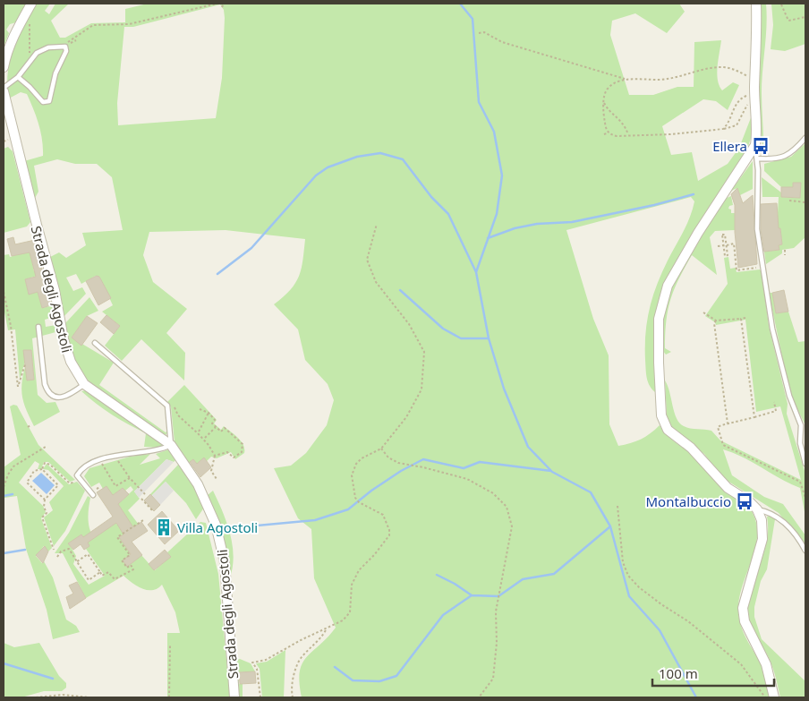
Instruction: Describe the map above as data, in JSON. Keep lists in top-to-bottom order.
{
  "streets": {
    "street": ["Strada degli Agostoli"]
  },
  "places": {
    "bus stop": ["Ellera", "Montalbuccio"],
    "building": ["Villa Agostoli"]
  },
  "scale_bar": "100 m"
}
